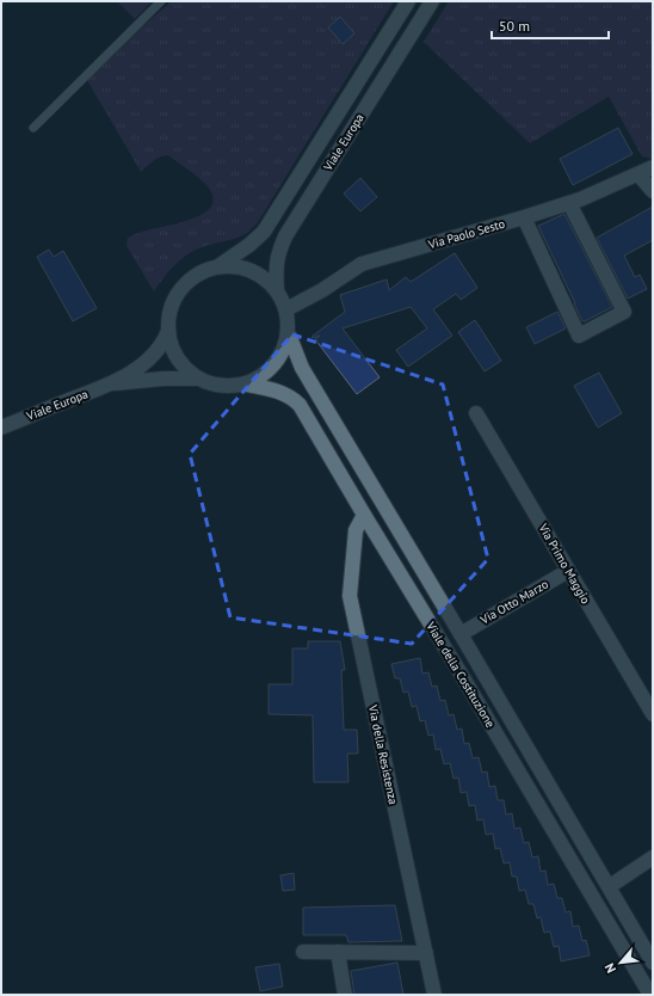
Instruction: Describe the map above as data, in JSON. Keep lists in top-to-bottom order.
{
  "streets": {
    "street": [
      "Viale Europa",
      "Via Paolo Sesto",
      "Via Primo Maggio",
      "Via Otto Marzo",
      "Viale della Costituzione",
      "Via della Resistenza"
    ]
  },
  "crossings": [
    ["Viale Europa", "Via Paolo Sesto"],
    ["Viale Europa", "Viale della Costituzione"],
    ["Via Paolo Sesto", "Viale della Costituzione"],
    ["Via Primo Maggio", "Via Otto Marzo"],
    ["Via Otto Marzo", "Viale della Costituzione"],
    ["Viale della Costituzione", "Via della Resistenza"]
  ],
  "scale_bar": "50 m",
  "north": "bottom left"
}
